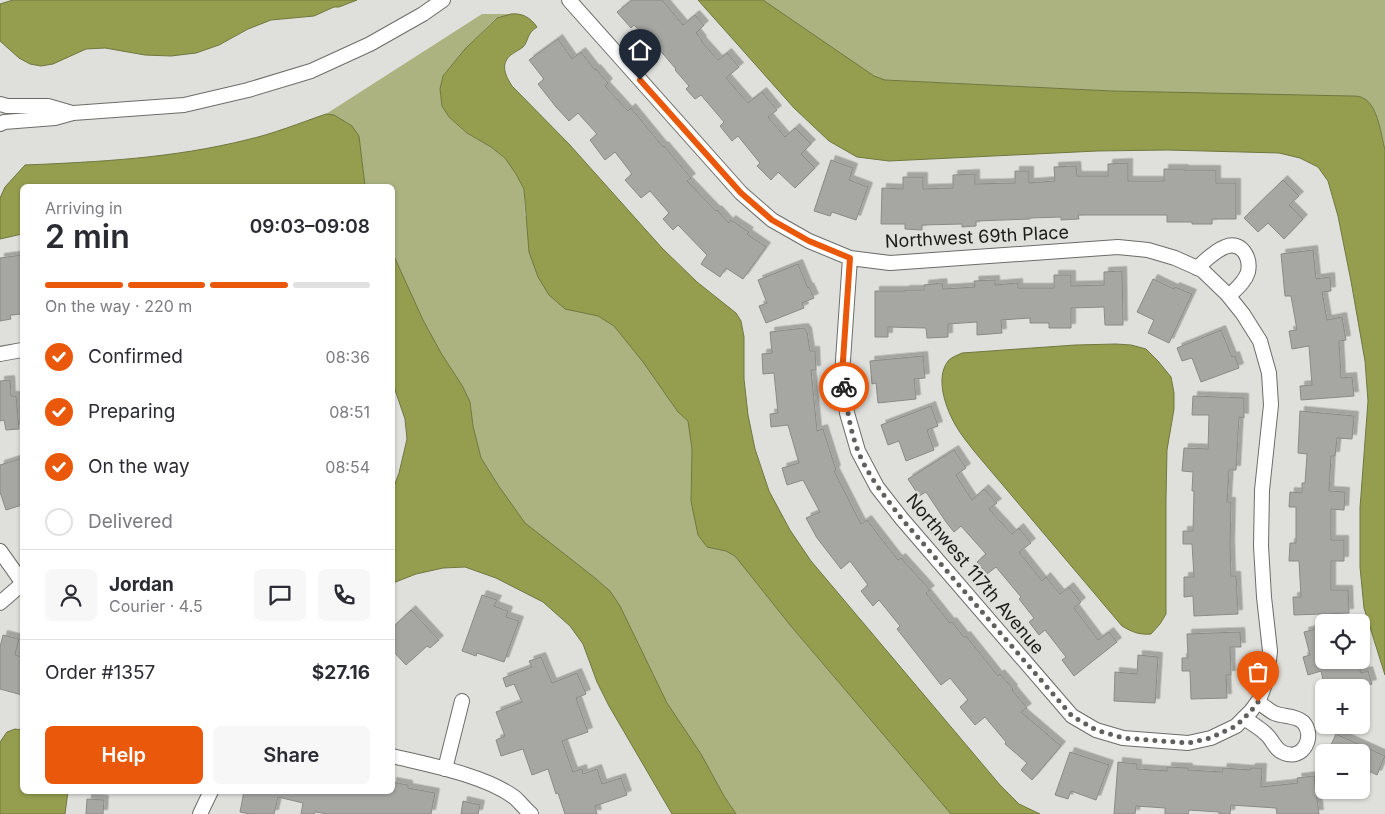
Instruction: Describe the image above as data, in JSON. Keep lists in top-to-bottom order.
{
  "streets": {
    "street": ["Northwest 69th Place", "Northwest 117th Avenue"]
  },
  "crossings": [
    ["Northwest 69th Place", "Northwest 117th Avenue"]
  ],
  "page": {
    "heading": ["2 min", "Arriving in", "09:03–09:08"],
    "panel": [
      "Jordan",
      "Courier · 4.5",
      "Order #1357",
      "$27.16"
    ],
    "bar": "On the way · 220 m",
    "list": [
      ["Confirmed", "08:36"],
      ["Preparing", "08:51"],
      ["On the way", "08:54"],
      "Delivered"
    ],
    "map_buttons": ["+", "−"],
    "buttons": ["Help", "Share"]
  }
}
